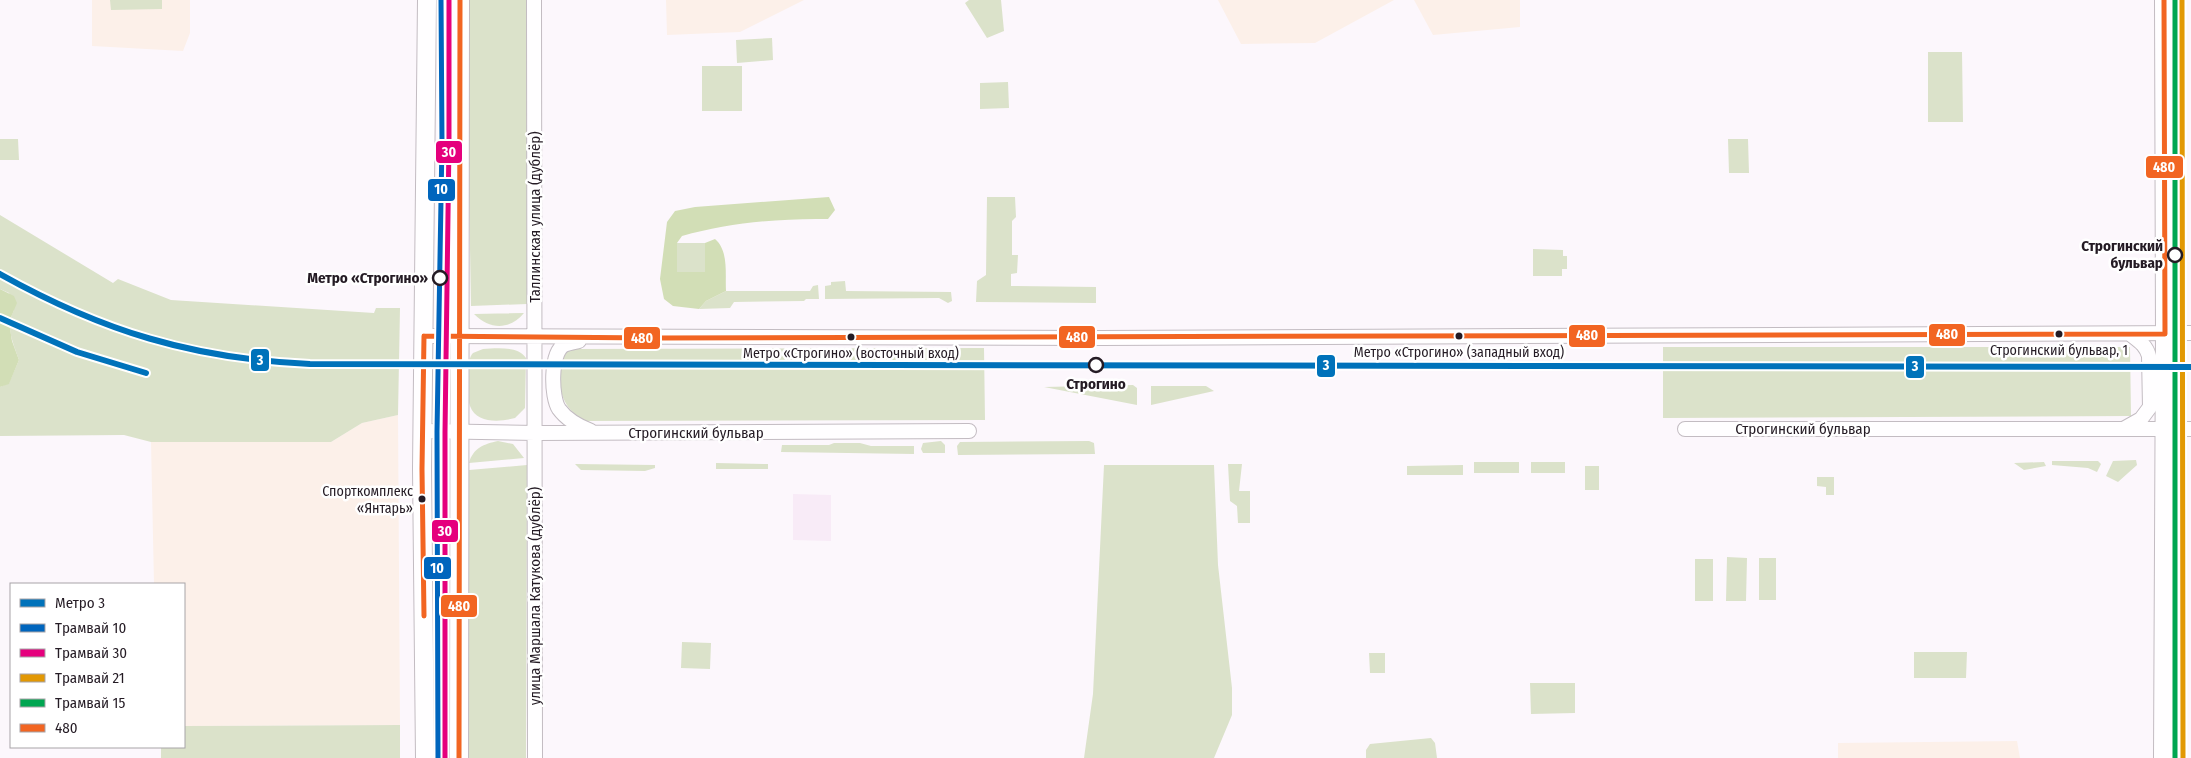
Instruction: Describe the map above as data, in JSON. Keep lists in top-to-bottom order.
{
  "streets": {
    "street": ["Таллинская улица (дублёр)", "Строгинский бульвар", "улица Маршала Катукова (дублёр)"]
  },
  "crossings": [
    ["Таллинская улица (дублёр)", "Строгинский бульвар"],
    ["Таллинская улица (дублёр)", "улица Маршала Катукова (дублёр)"],
    ["Строгинский бульвар", "улица Маршала Катукова (дублёр)"]
  ],
  "places": [
    "Строгинский бульвар",
    "Метро «Строгино»",
    "Строгинский бульвар, 1",
    "Метро «Строгино» (западный вход)",
    "Метро «Строгино» (восточный вход)",
    "Строгино",
    "Спорткомплекс «Янтарь»"
  ],
  "lines": [
    "tram line 10",
    "tram line 30",
    "tram line 21",
    "tram line 15",
    "transit line 480",
    "metro line 3"
  ],
  "legend": [
    "Метро 3",
    "Трамвай 10",
    "Трамвай 30",
    "Трамвай 21",
    "Трамвай 15",
    "480"
  ]
}
